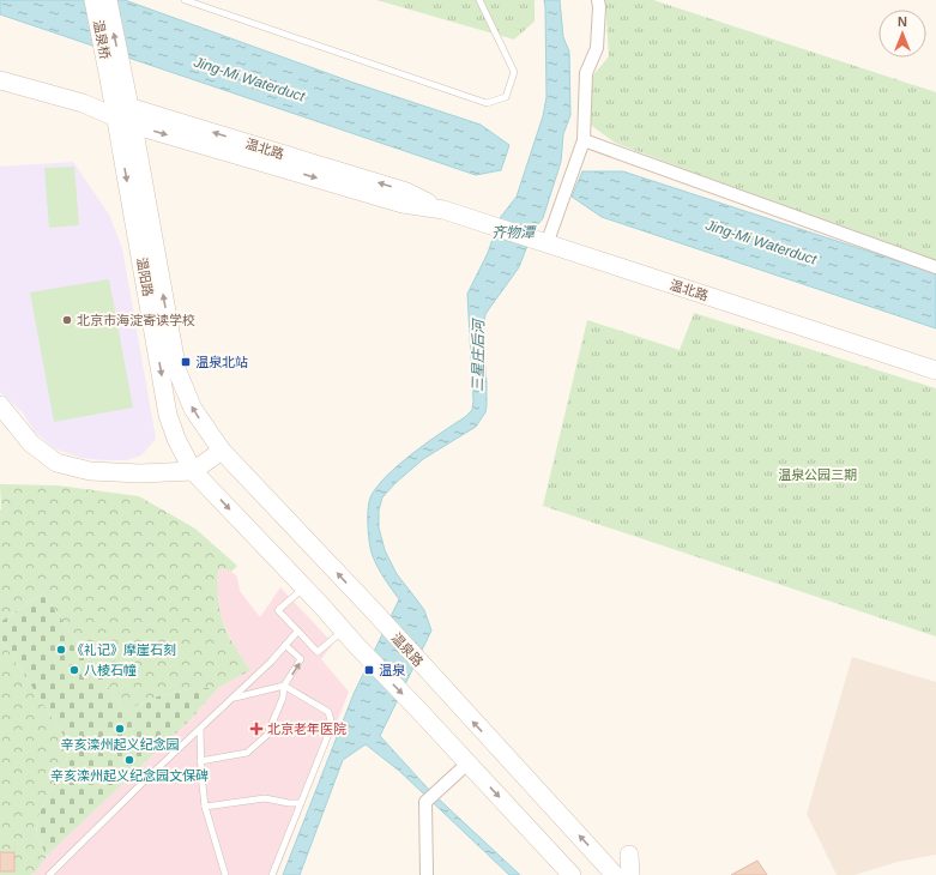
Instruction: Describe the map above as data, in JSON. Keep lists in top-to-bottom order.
{
  "streets": {
    "main road": [
      "温泉桥",
      "温北路",
      "温阳路",
      "温泉路"
    ]
  },
  "crossings": [
    ["温泉桥", "温阳路"],
    ["温北路", "温阳路"],
    ["温阳路", "温泉路"]
  ],
  "water": ["Jing-Mi Waterduct", "齐物潭", "三星庄后河"],
  "parks": ["温泉公园三期"],
  "places": {
    "other": [
      "北京市海淀寄读学校",
      "《礼记》摩崖石刻",
      "八棱石幢",
      "辛亥滦州起义纪念园",
      "辛亥滦州起义纪念园文保碑"
    ],
    "transit": ["温泉北站", "温泉"],
    "health": ["北京老年医院"]
  },
  "north": "top"
}
